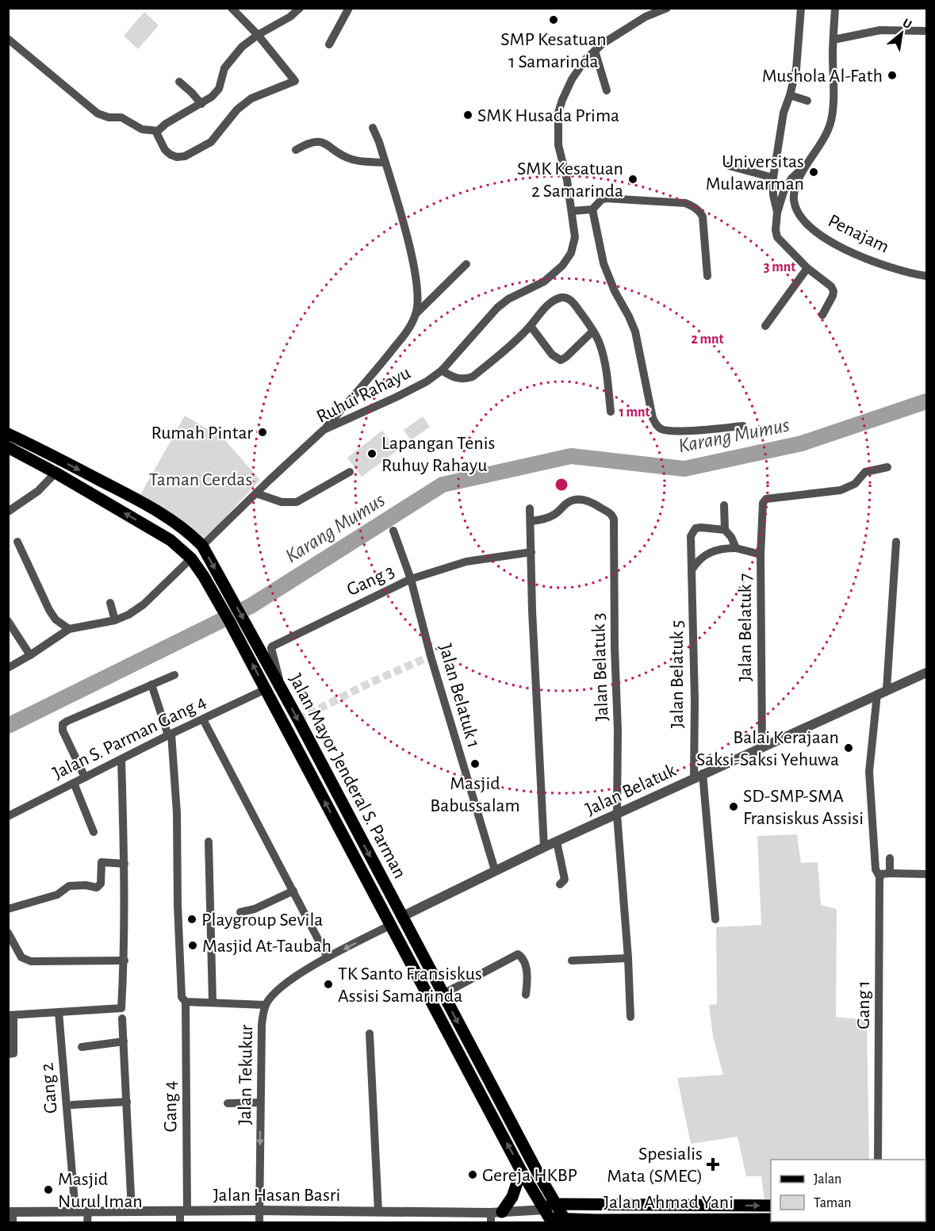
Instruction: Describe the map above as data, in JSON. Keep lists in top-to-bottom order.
{
  "streets": {
    "main road": ["Jalan Mayor Jenderal S. Parman", "Jalan Ahmad Yani"],
    "street": [
      "Penajam",
      "Ruhui Rahayu",
      "Gang 3",
      "Jalan Belatuk 7",
      "Jalan Belatuk 3",
      "Jalan Belatuk 5",
      "Jalan Belatuk 1",
      "Jalan S. Parman Gang 4",
      "Jalan Belatuk",
      "Gang 1",
      "Jalan Tekukur",
      "Gang 2",
      "Gang 4",
      "Jalan Hasan Basri"
    ]
  },
  "crossings": [
    ["Ruhui Rahayu", "Jalan Mayor Jenderal S. Parman"],
    ["Gang 3", "Jalan Belatuk 1"],
    ["Gang 3", "Jalan Mayor Jenderal S. Parman"],
    ["Jalan Belatuk 7", "Jalan Belatuk"],
    ["Jalan Belatuk 3", "Jalan Belatuk"],
    ["Jalan Belatuk 5", "Jalan Belatuk"],
    ["Jalan Belatuk 1", "Jalan Belatuk"],
    ["Jalan S. Parman Gang 4", "Jalan Mayor Jenderal S. Parman"],
    ["Jalan S. Parman Gang 4", "Gang 4"],
    ["Jalan Mayor Jenderal S. Parman", "Jalan Belatuk"],
    ["Jalan Mayor Jenderal S. Parman", "Jalan Tekukur"],
    ["Jalan Mayor Jenderal S. Parman", "Jalan Hasan Basri"],
    ["Jalan Mayor Jenderal S. Parman", "Jalan Ahmad Yani"],
    ["Jalan Belatuk", "Gang 1"],
    ["Jalan Tekukur", "Jalan Hasan Basri"],
    ["Gang 2", "Jalan Hasan Basri"],
    ["Gang 4", "Jalan Hasan Basri"],
    ["Jalan Hasan Basri", "Jalan Ahmad Yani"]
  ],
  "one_way": ["Jalan Tekukur"],
  "water": ["Karang Mumus"],
  "parks": ["Taman Cerdas"],
  "places": {
    "other": [
      "SMP Kesatuan 1 Samarinda",
      "Mushola Al-Fath",
      "SMK Husada Prima",
      "Universitas Mulawarman",
      "SMK Kesatuan 2 Samarinda",
      "Rumah Pintar",
      "Lapangan Tenis Ruhuy Rahayu",
      "Balai Kerajaan Saksi-Saksi Yehuwa",
      "Masjid Babussalam",
      "SD-SMP-SMA Fransiskus Assisi",
      "Playgroup Sevila",
      "Masjid At-Taubah",
      "TK Santo Fransiskus Assisi Samarinda",
      "Gereja HKBP",
      "Masjid Nurul Iman"
    ],
    "health": ["Spesialis Mata (SMEC)"]
  },
  "legend": ["Jalan", "Taman"],
  "north": "top right",
  "rings": ["3 mnt", "2 mnt", "1 mnt"]
}
